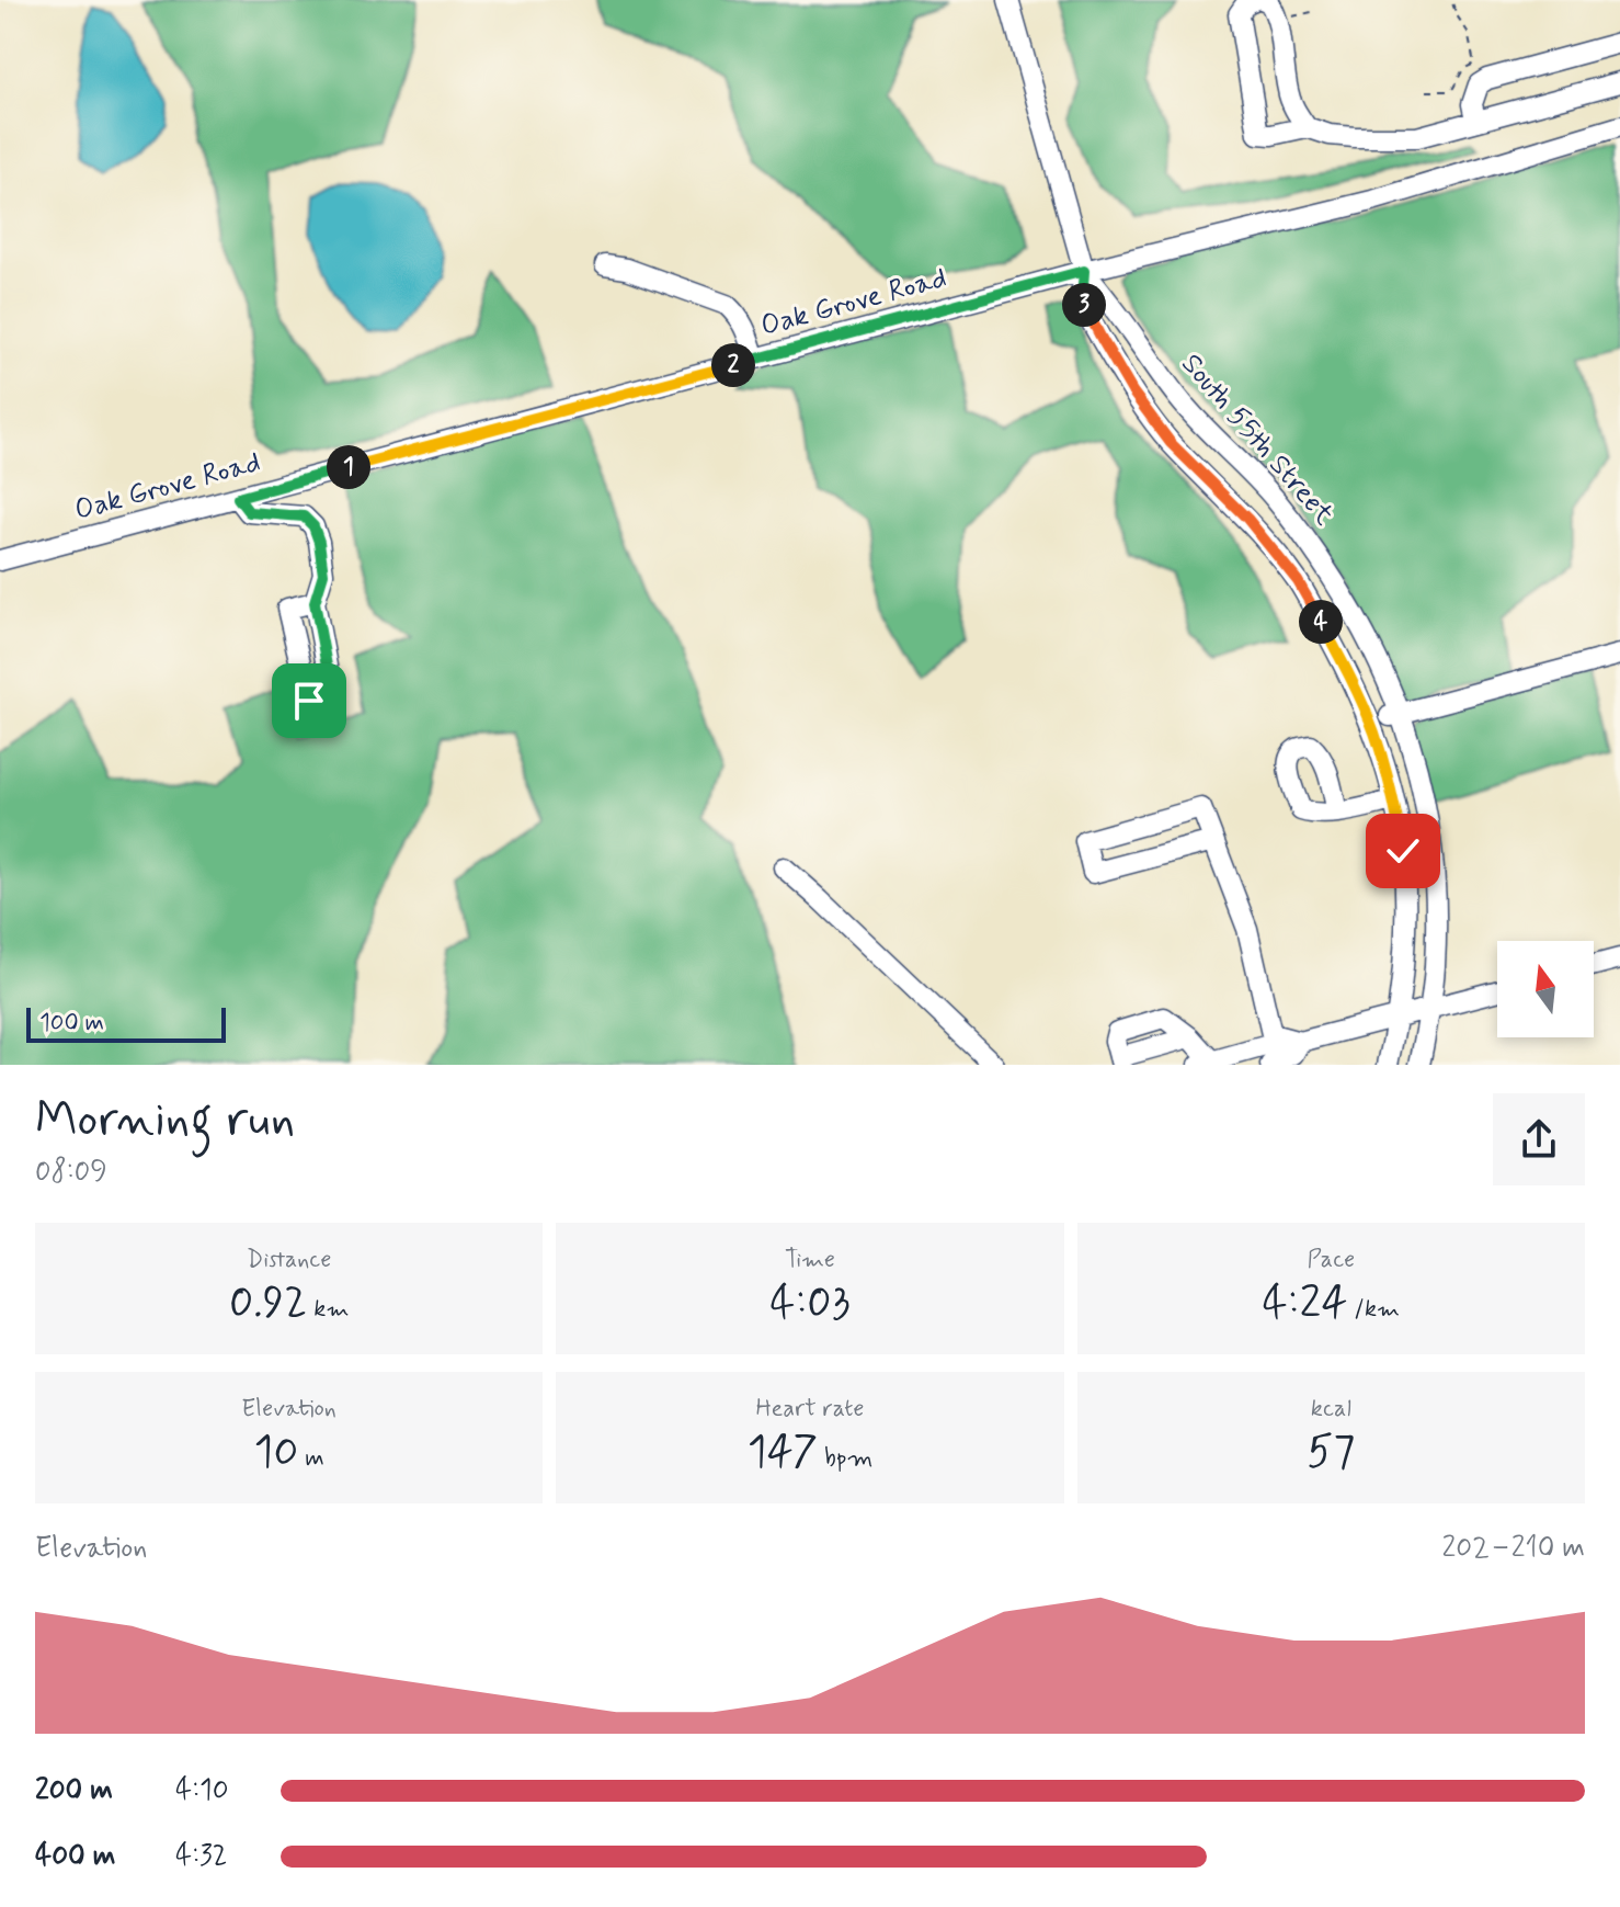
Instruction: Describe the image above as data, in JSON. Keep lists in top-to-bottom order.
{
  "streets": {
    "street": ["Oak Grove Road", "South 55th Street"]
  },
  "crossings": [
    ["Oak Grove Road", "South 55th Street"]
  ],
  "scale_bar": "100 m",
  "north": "top",
  "page": {
    "pins": [
      "3",
      "2",
      "1",
      "4"
    ],
    "scale": "100 m",
    "heading": ["Morning run", "08:09"],
    "stats": [
      ["Distance", "0.92 km"],
      ["Time", "4:03"],
      ["Pace", "4:24 /km"],
      ["Elevation", "10 m"],
      ["Heart rate", "147 bpm"],
      ["kcal", "57"]
    ],
    "chart": ["Elevation", "202–210 m"],
    "list": [
      {
        "name": "200 m",
        "note": "4:10"
      },
      {
        "name": "400 m",
        "note": "4:32"
      }
    ]
  }
}
